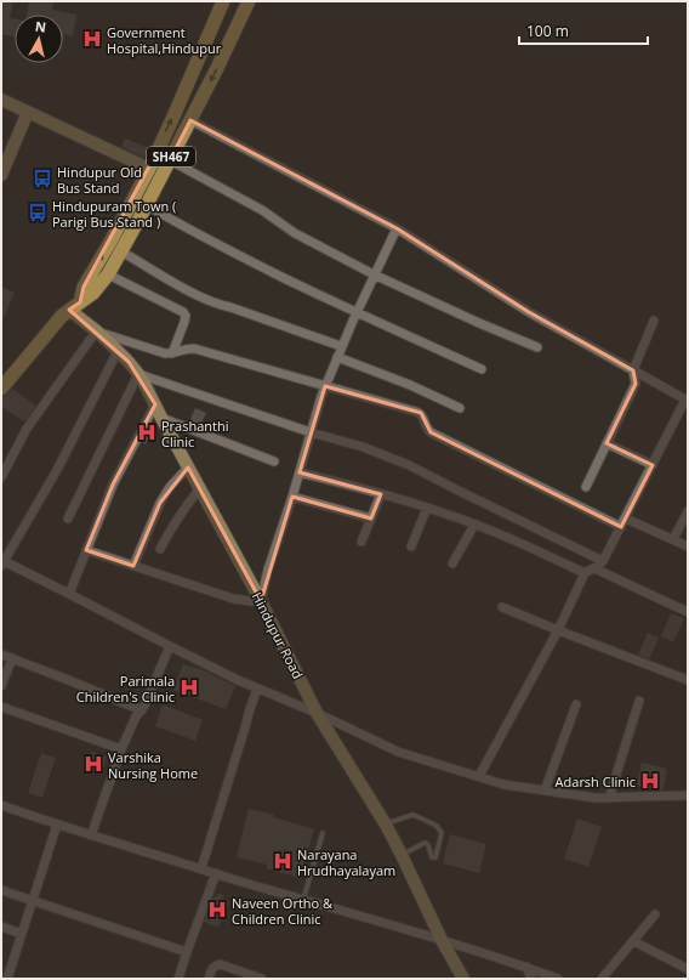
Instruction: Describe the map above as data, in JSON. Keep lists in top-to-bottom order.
{
  "streets": {
    "main road": ["SH467"],
    "street": ["Hindupur Road"]
  },
  "crossings": [
    ["SH467", "Hindupur Road"]
  ],
  "places": {
    "hospital": [
      "Government Hospital,Hindupur",
      "Prashanthi Clinic",
      "Parimala Children's Clinic",
      "Varshika Nursing Home",
      "Adarsh Clinic",
      "Narayana Hrudhayalayam",
      "Naveen Ortho & Children Clinic"
    ],
    "bus stop": ["Hindupur Old Bus Stand", "Hindupuram Town ( Parigi Bus Stand )"]
  },
  "scale_bar": "100 m",
  "north": "top"
}
